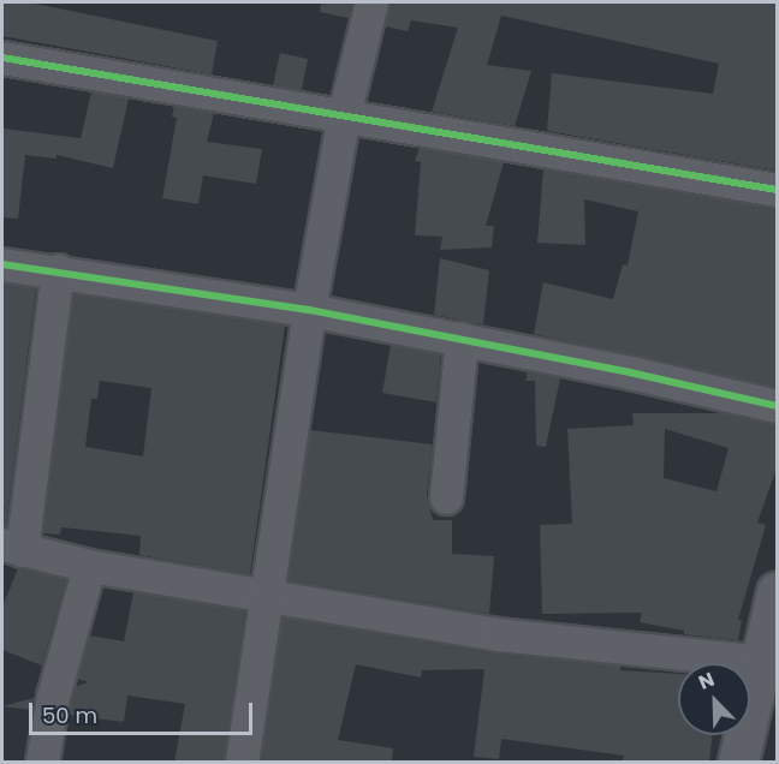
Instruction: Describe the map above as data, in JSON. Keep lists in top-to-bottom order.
{
  "scale_bar": "50 m",
  "north": "top left"
}
